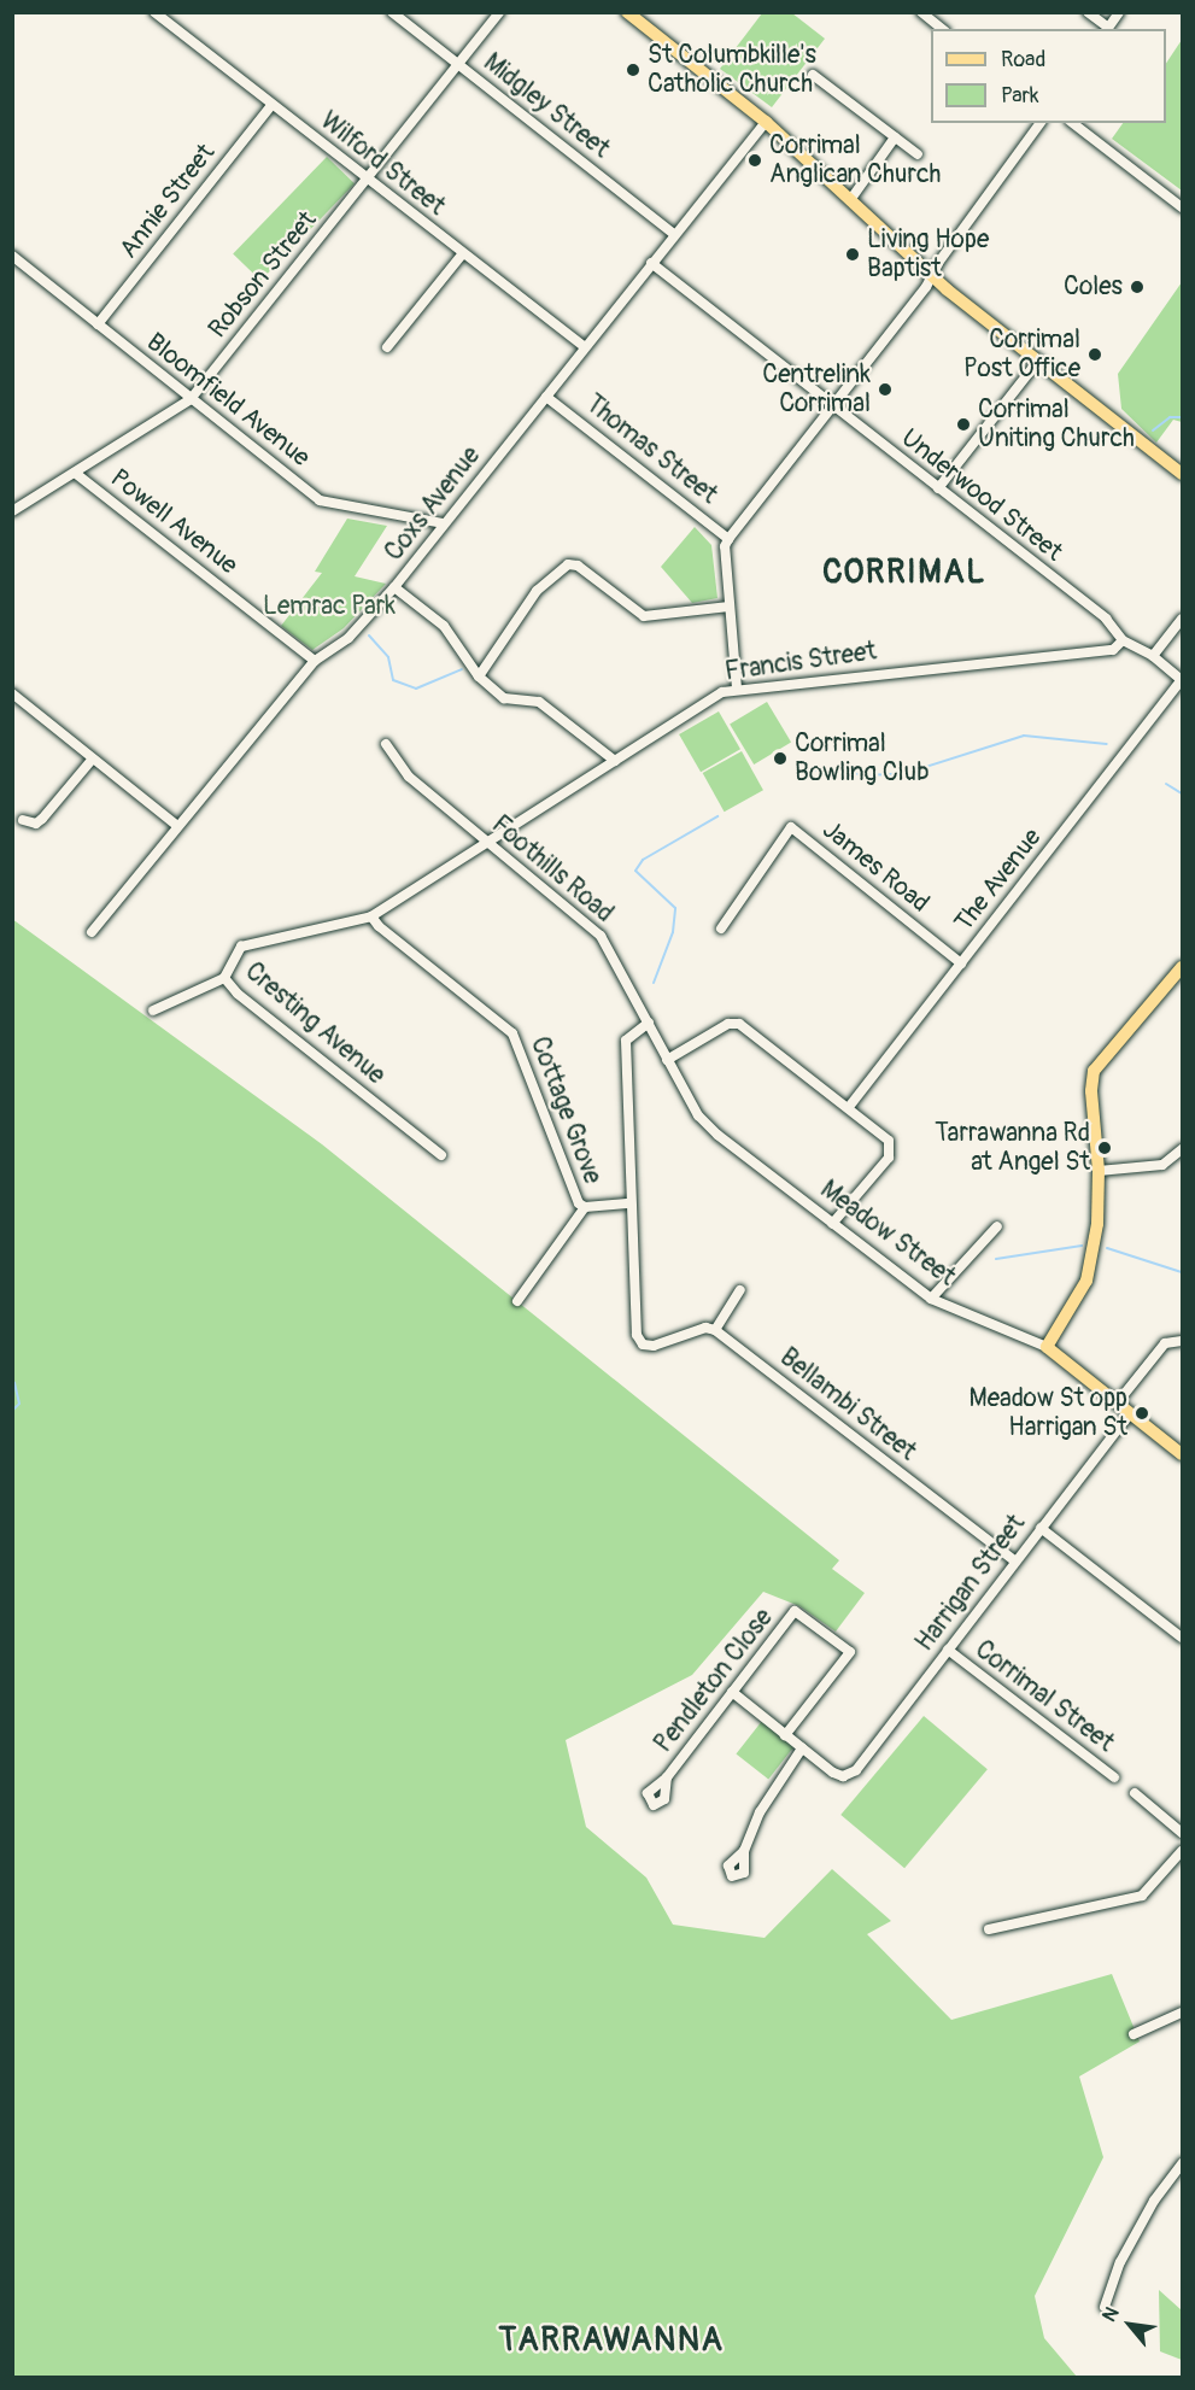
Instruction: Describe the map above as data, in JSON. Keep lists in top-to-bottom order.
{
  "streets": {
    "main road": ["Meadow Street"],
    "street": [
      "Midgley Street",
      "Wilford Street",
      "Annie Street",
      "Robson Street",
      "Bloomfield Avenue",
      "Thomas Street",
      "Underwood Street",
      "Coxs Avenue",
      "Powell Avenue",
      "Francis Street",
      "James Road",
      "Foothills Road",
      "The Avenue",
      "Cresting Avenue",
      "Cottage Grove",
      "Bellambi Street",
      "Harrigan Street",
      "Pendleton Close",
      "Corrimal Street"
    ]
  },
  "crossings": [
    ["Midgley Street", "Robson Street"],
    ["Midgley Street", "Coxs Avenue"],
    ["Wilford Street", "Annie Street"],
    ["Wilford Street", "Robson Street"],
    ["Wilford Street", "Coxs Avenue"],
    ["Annie Street", "Bloomfield Avenue"],
    ["Robson Street", "Bloomfield Avenue"],
    ["Robson Street", "Powell Avenue"],
    ["Bloomfield Avenue", "Coxs Avenue"],
    ["Thomas Street", "Coxs Avenue"],
    ["Underwood Street", "Coxs Avenue"],
    ["Underwood Street", "Francis Street"],
    ["Underwood Street", "The Avenue"],
    ["Coxs Avenue", "Powell Avenue"],
    ["Francis Street", "Foothills Road"],
    ["Francis Street", "Cresting Avenue"],
    ["Francis Street", "Cottage Grove"],
    ["James Road", "The Avenue"],
    ["Foothills Road", "Meadow Street"],
    ["Cresting Avenue", "Cottage Grove"],
    ["Meadow Street", "Harrigan Street"],
    ["Bellambi Street", "Harrigan Street"],
    ["Harrigan Street", "Corrimal Street"]
  ],
  "districts": ["CORRIMAL", "TARRAWANNA"],
  "parks": ["Lemrac Park"],
  "places": [
    "St Columbkille's Catholic Church",
    "Corrimal Anglican Church",
    "Living Hope Baptist",
    "Coles",
    "Corrimal Post Office",
    "Centrelink Corrimal",
    "Corrimal Uniting Church",
    "Corrimal Bowling Club",
    "Tarrawanna Rd at Angel St",
    "Meadow St opp Harrigan St"
  ],
  "legend": ["Road", "Park"],
  "north": "top left"
}
